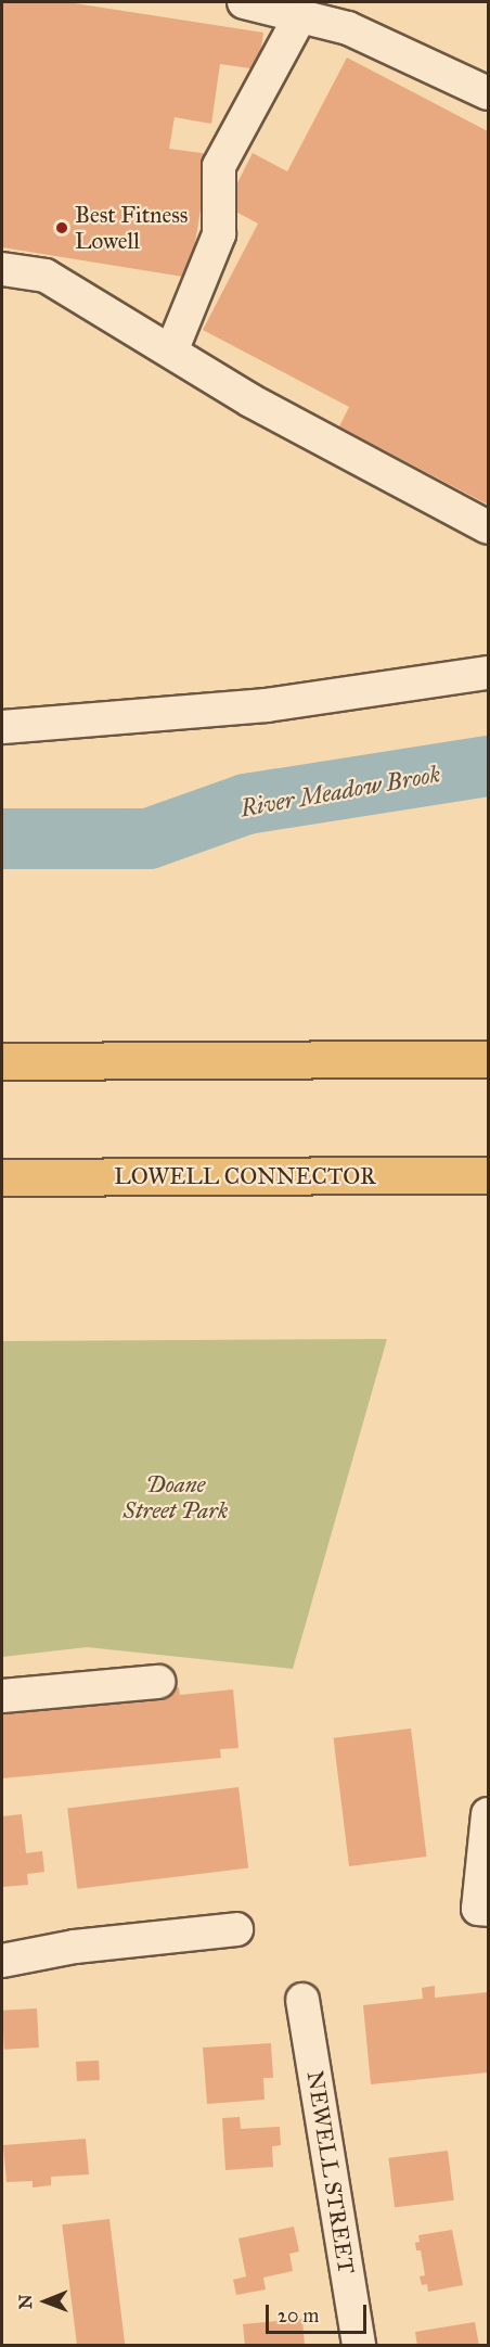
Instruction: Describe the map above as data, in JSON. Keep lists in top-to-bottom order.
{
  "streets": {
    "highway": ["LOWELL CONNECTOR"],
    "street": ["NEWELL STREET"]
  },
  "water": ["River Meadow Brook"],
  "parks": ["Doane Street Park"],
  "places": ["Best Fitness Lowell"],
  "scale_bar": "20 m",
  "north": "left"
}
